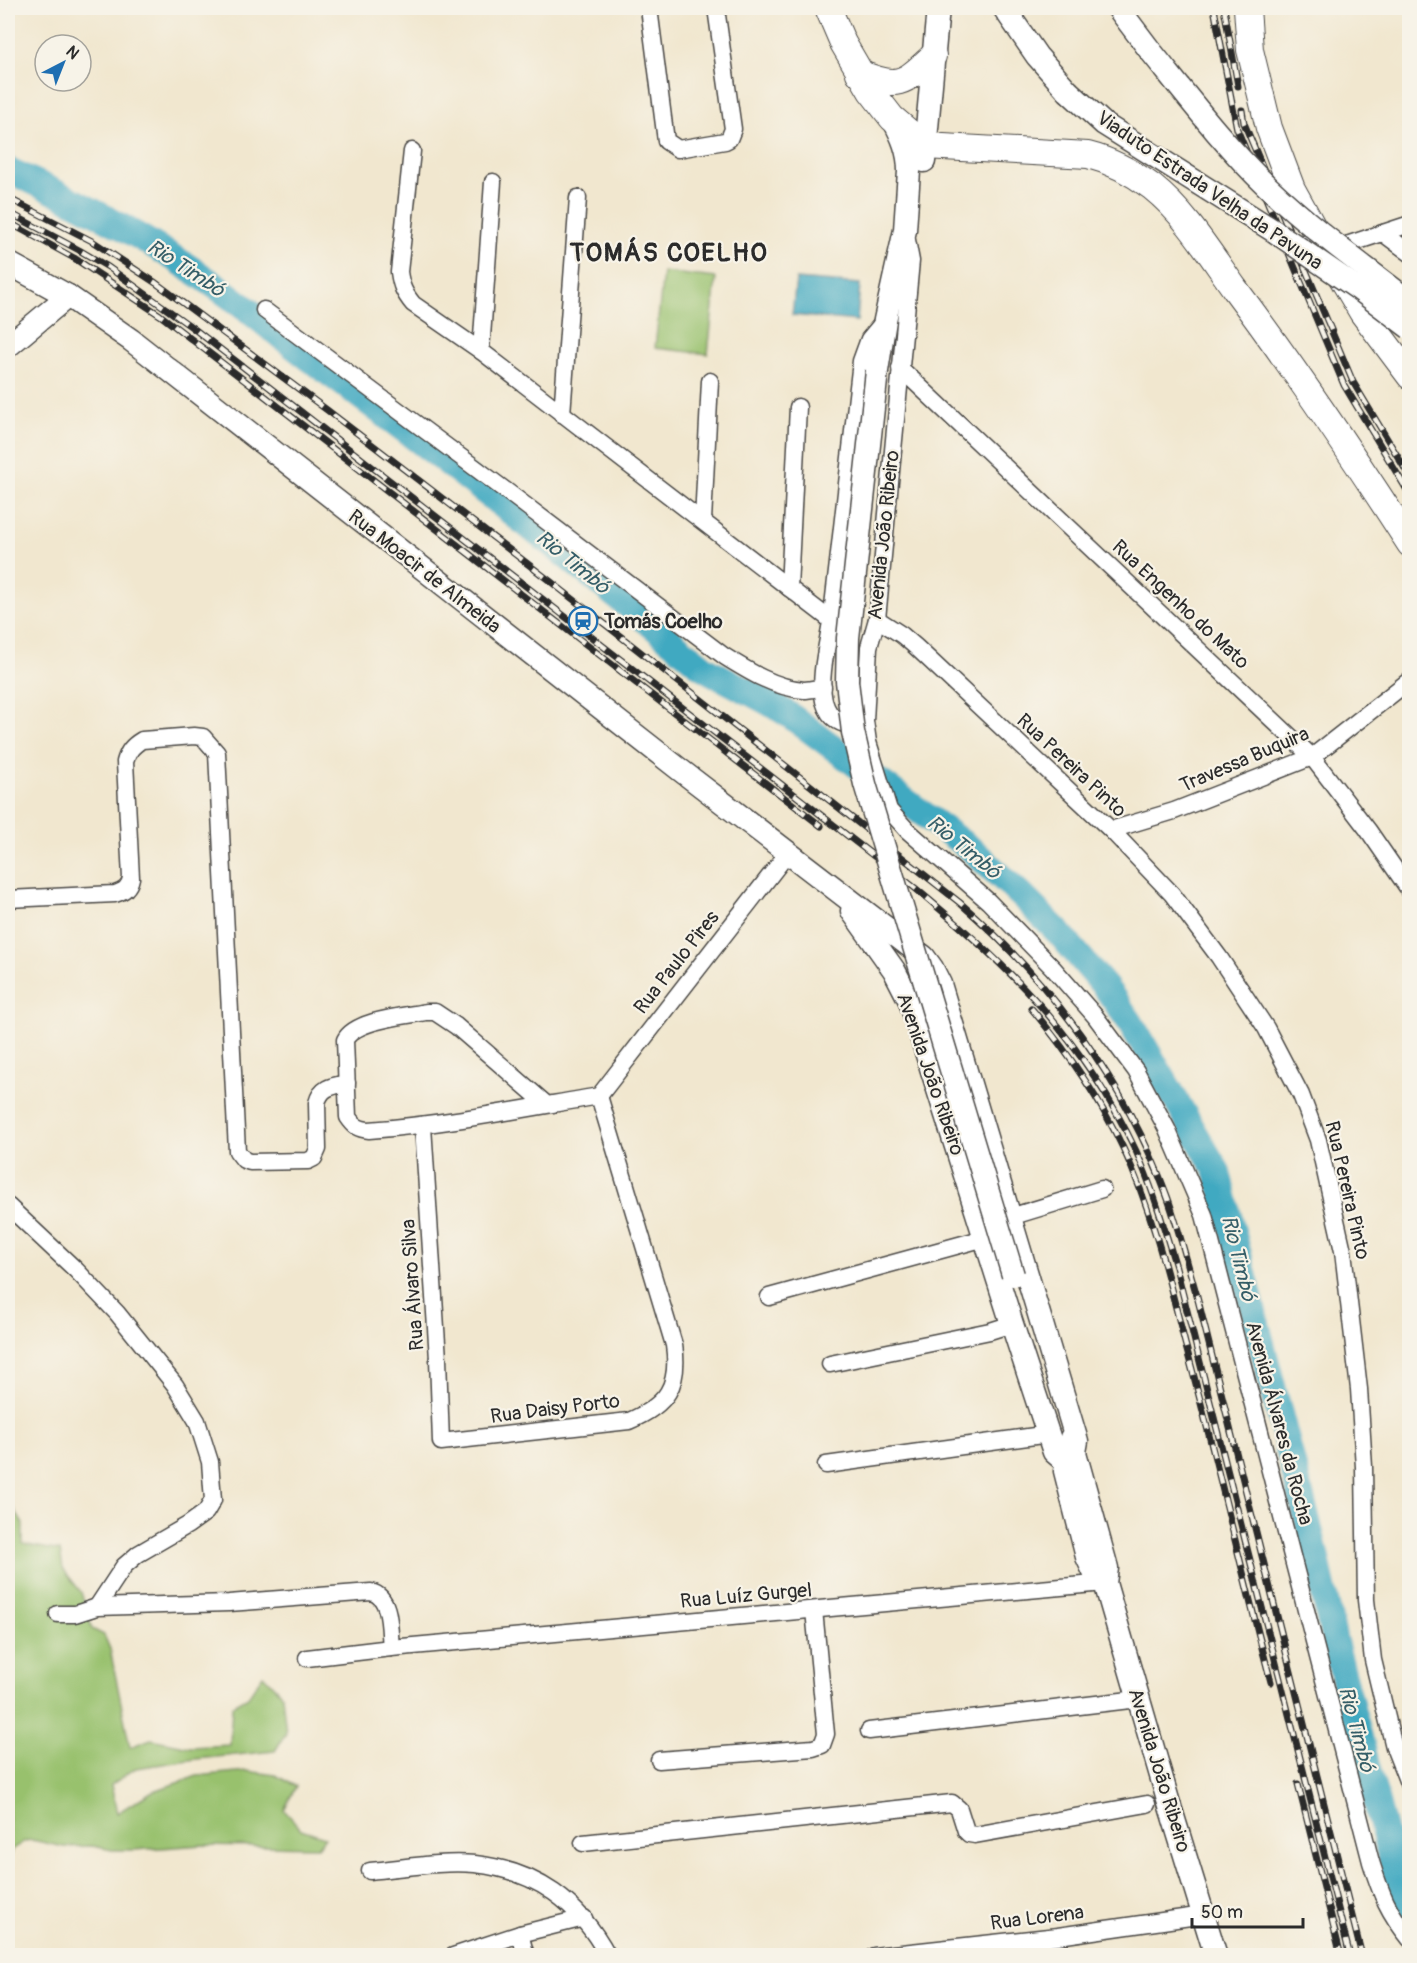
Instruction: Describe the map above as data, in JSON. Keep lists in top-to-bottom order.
{
  "streets": {
    "main road": ["Viaduto Estrada Velha da Pavuna", "Avenida João Ribeiro", "Rua Moacir de Almeida"],
    "street": [
      "Rua Engenho do Mato",
      "Travessa Buquira",
      "Rua Pereira Pinto",
      "Rua Paulo Pires",
      "Rua Álvaro Silva",
      "Rua Daisy Porto",
      "Avenida Álvares da Rocha",
      "Rua Luíz Gurgel",
      "Rua Lorena"
    ]
  },
  "crossings": [
    ["Avenida João Ribeiro", "Rua Moacir de Almeida"],
    ["Avenida João Ribeiro", "Rua Engenho do Mato"],
    ["Avenida João Ribeiro", "Rua Pereira Pinto"],
    ["Avenida João Ribeiro", "Avenida Álvares da Rocha"],
    ["Avenida João Ribeiro", "Rua Luíz Gurgel"],
    ["Avenida João Ribeiro", "Rua Lorena"],
    ["Rua Moacir de Almeida", "Rua Paulo Pires"],
    ["Rua Engenho do Mato", "Travessa Buquira"],
    ["Travessa Buquira", "Rua Pereira Pinto"],
    ["Rua Paulo Pires", "Rua Daisy Porto"],
    ["Rua Álvaro Silva", "Rua Daisy Porto"]
  ],
  "districts": ["TOMÁS COELHO"],
  "water": ["Rio Timbó"],
  "places": {
    "station": ["Tomás Coelho"]
  },
  "scale_bar": "50 m",
  "north": "top right"
}
